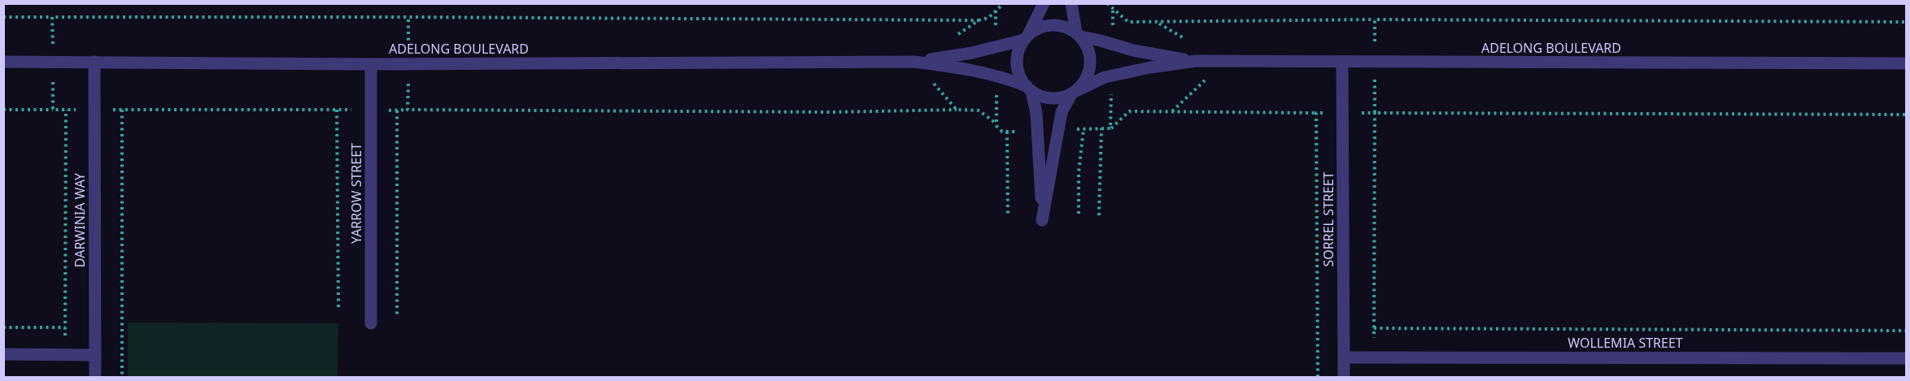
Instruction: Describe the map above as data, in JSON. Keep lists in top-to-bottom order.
{
  "streets": {
    "street": [
      "ADELONG BOULEVARD",
      "YARROW STREET",
      "SORREL STREET",
      "DARWINIA WAY",
      "WOLLEMIA STREET"
    ]
  },
  "crossings": [
    ["ADELONG BOULEVARD", "YARROW STREET"],
    ["ADELONG BOULEVARD", "SORREL STREET"],
    ["ADELONG BOULEVARD", "DARWINIA WAY"],
    ["SORREL STREET", "WOLLEMIA STREET"]
  ]
}
